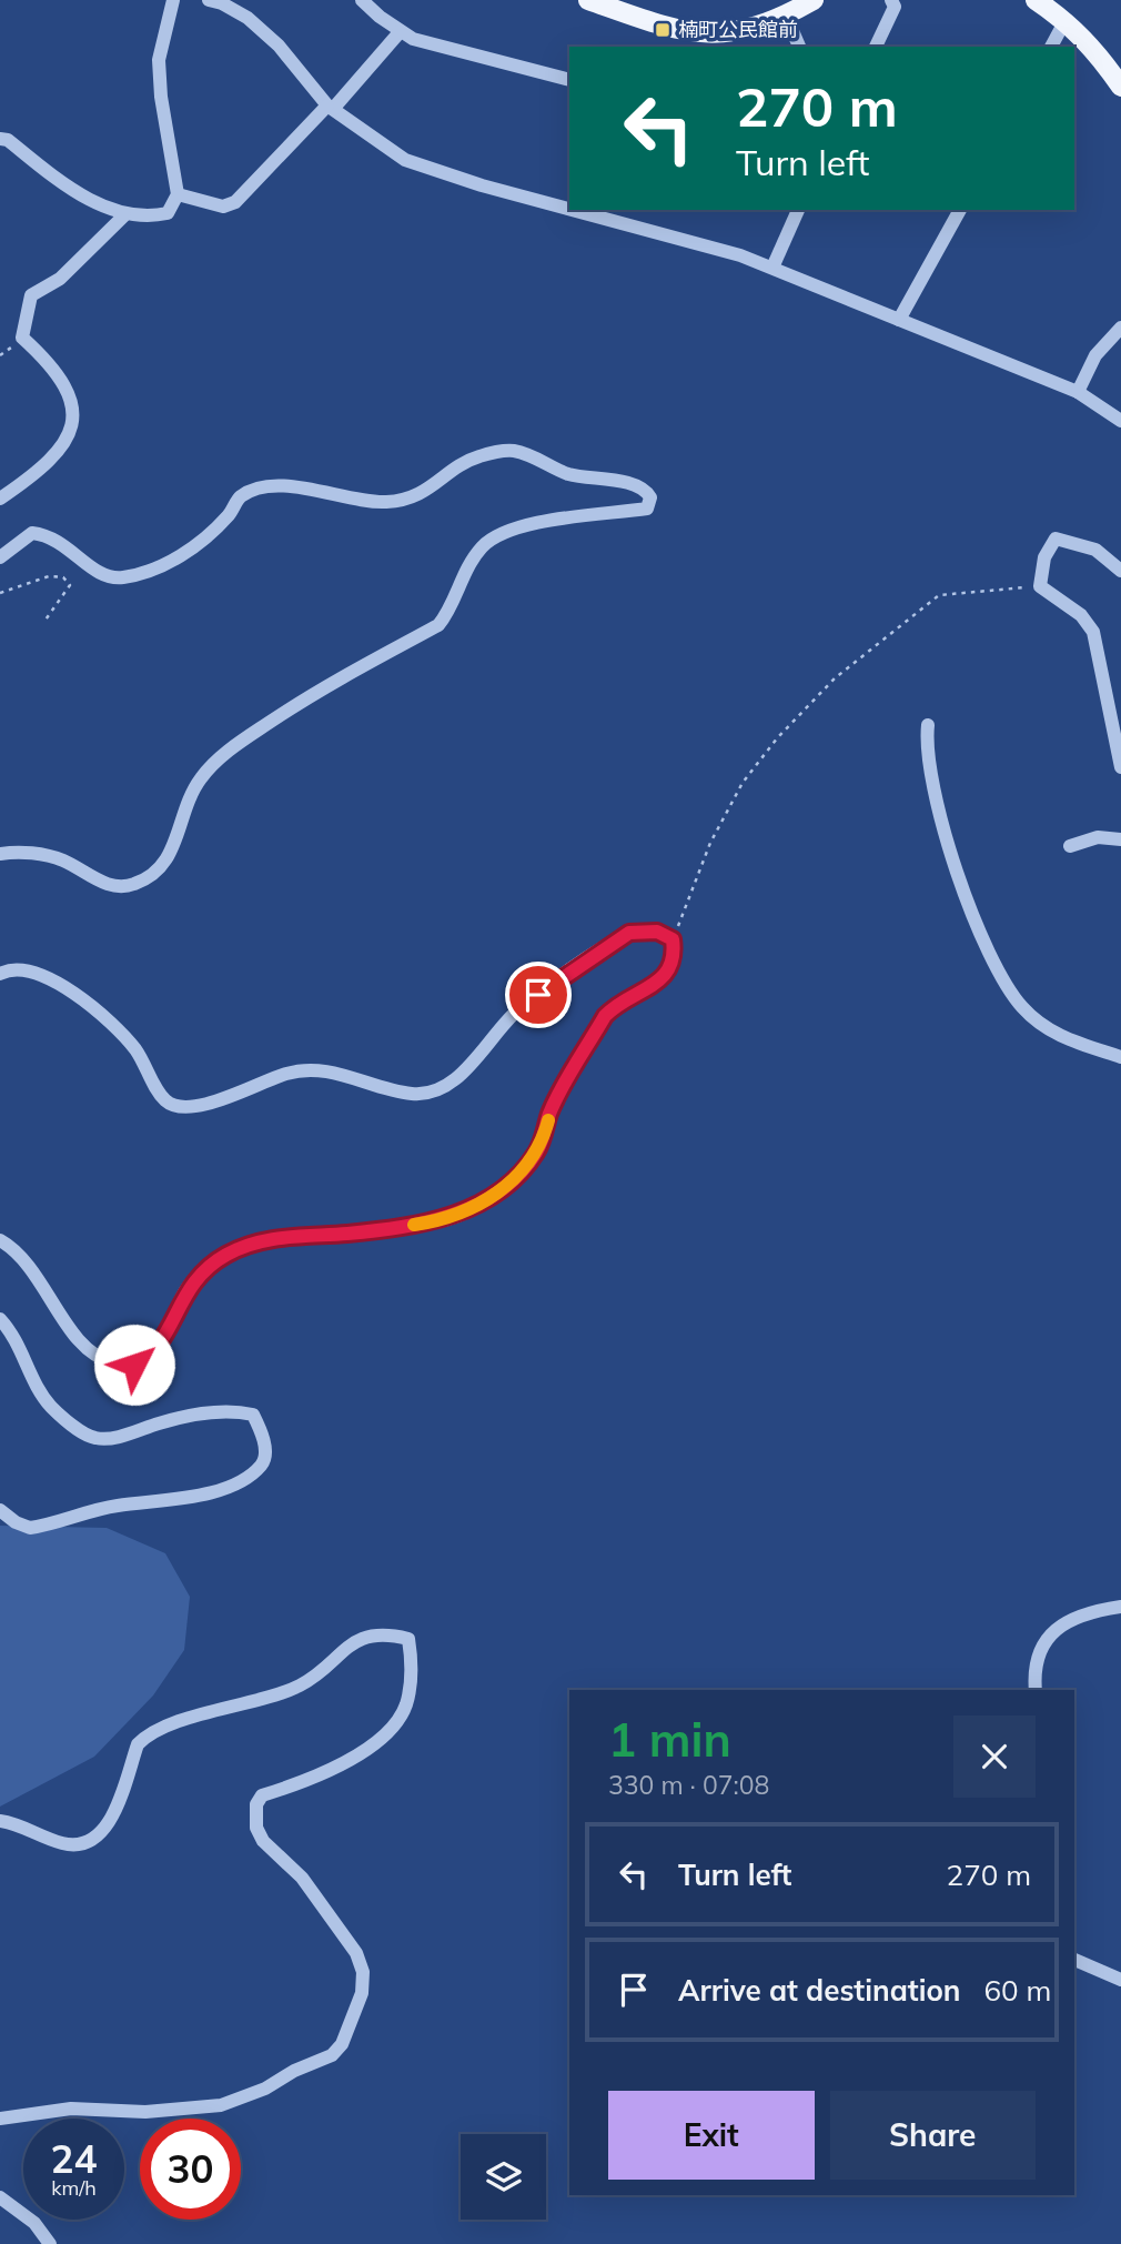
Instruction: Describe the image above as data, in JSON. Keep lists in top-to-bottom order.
{
  "places": {
    "transit": ["楠町公民館前"]
  },
  "page": {
    "turn": ["270 m", "Turn left"],
    "heading": ["1 min", "330 m · 07:08"],
    "list": [
      {
        "name": "Turn left",
        "value": "270 m"
      },
      {
        "name": "Arrive at destination",
        "value": "60 m"
      }
    ],
    "buttons": ["Exit", "Share"],
    "speed": "24 km/h",
    "limit": "30"
  }
}
